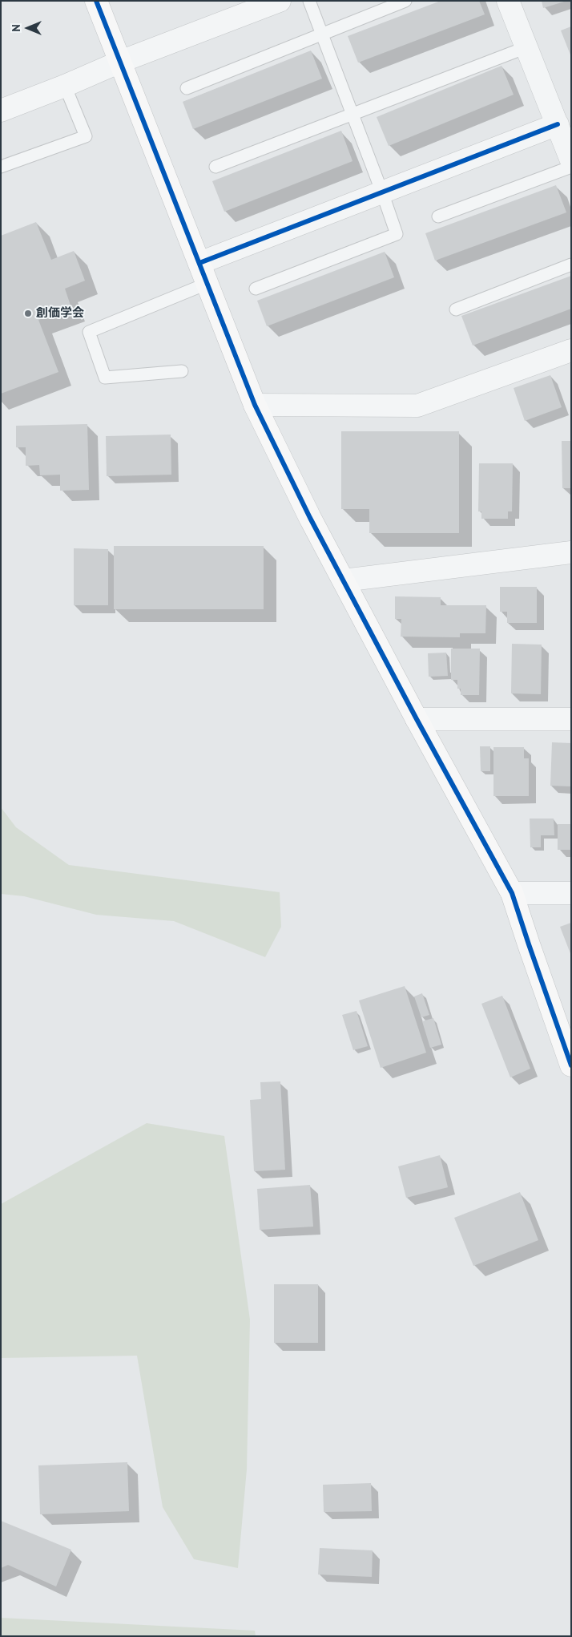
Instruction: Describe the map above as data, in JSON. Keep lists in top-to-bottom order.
{
  "places": ["創価学会"],
  "north": "left"
}
